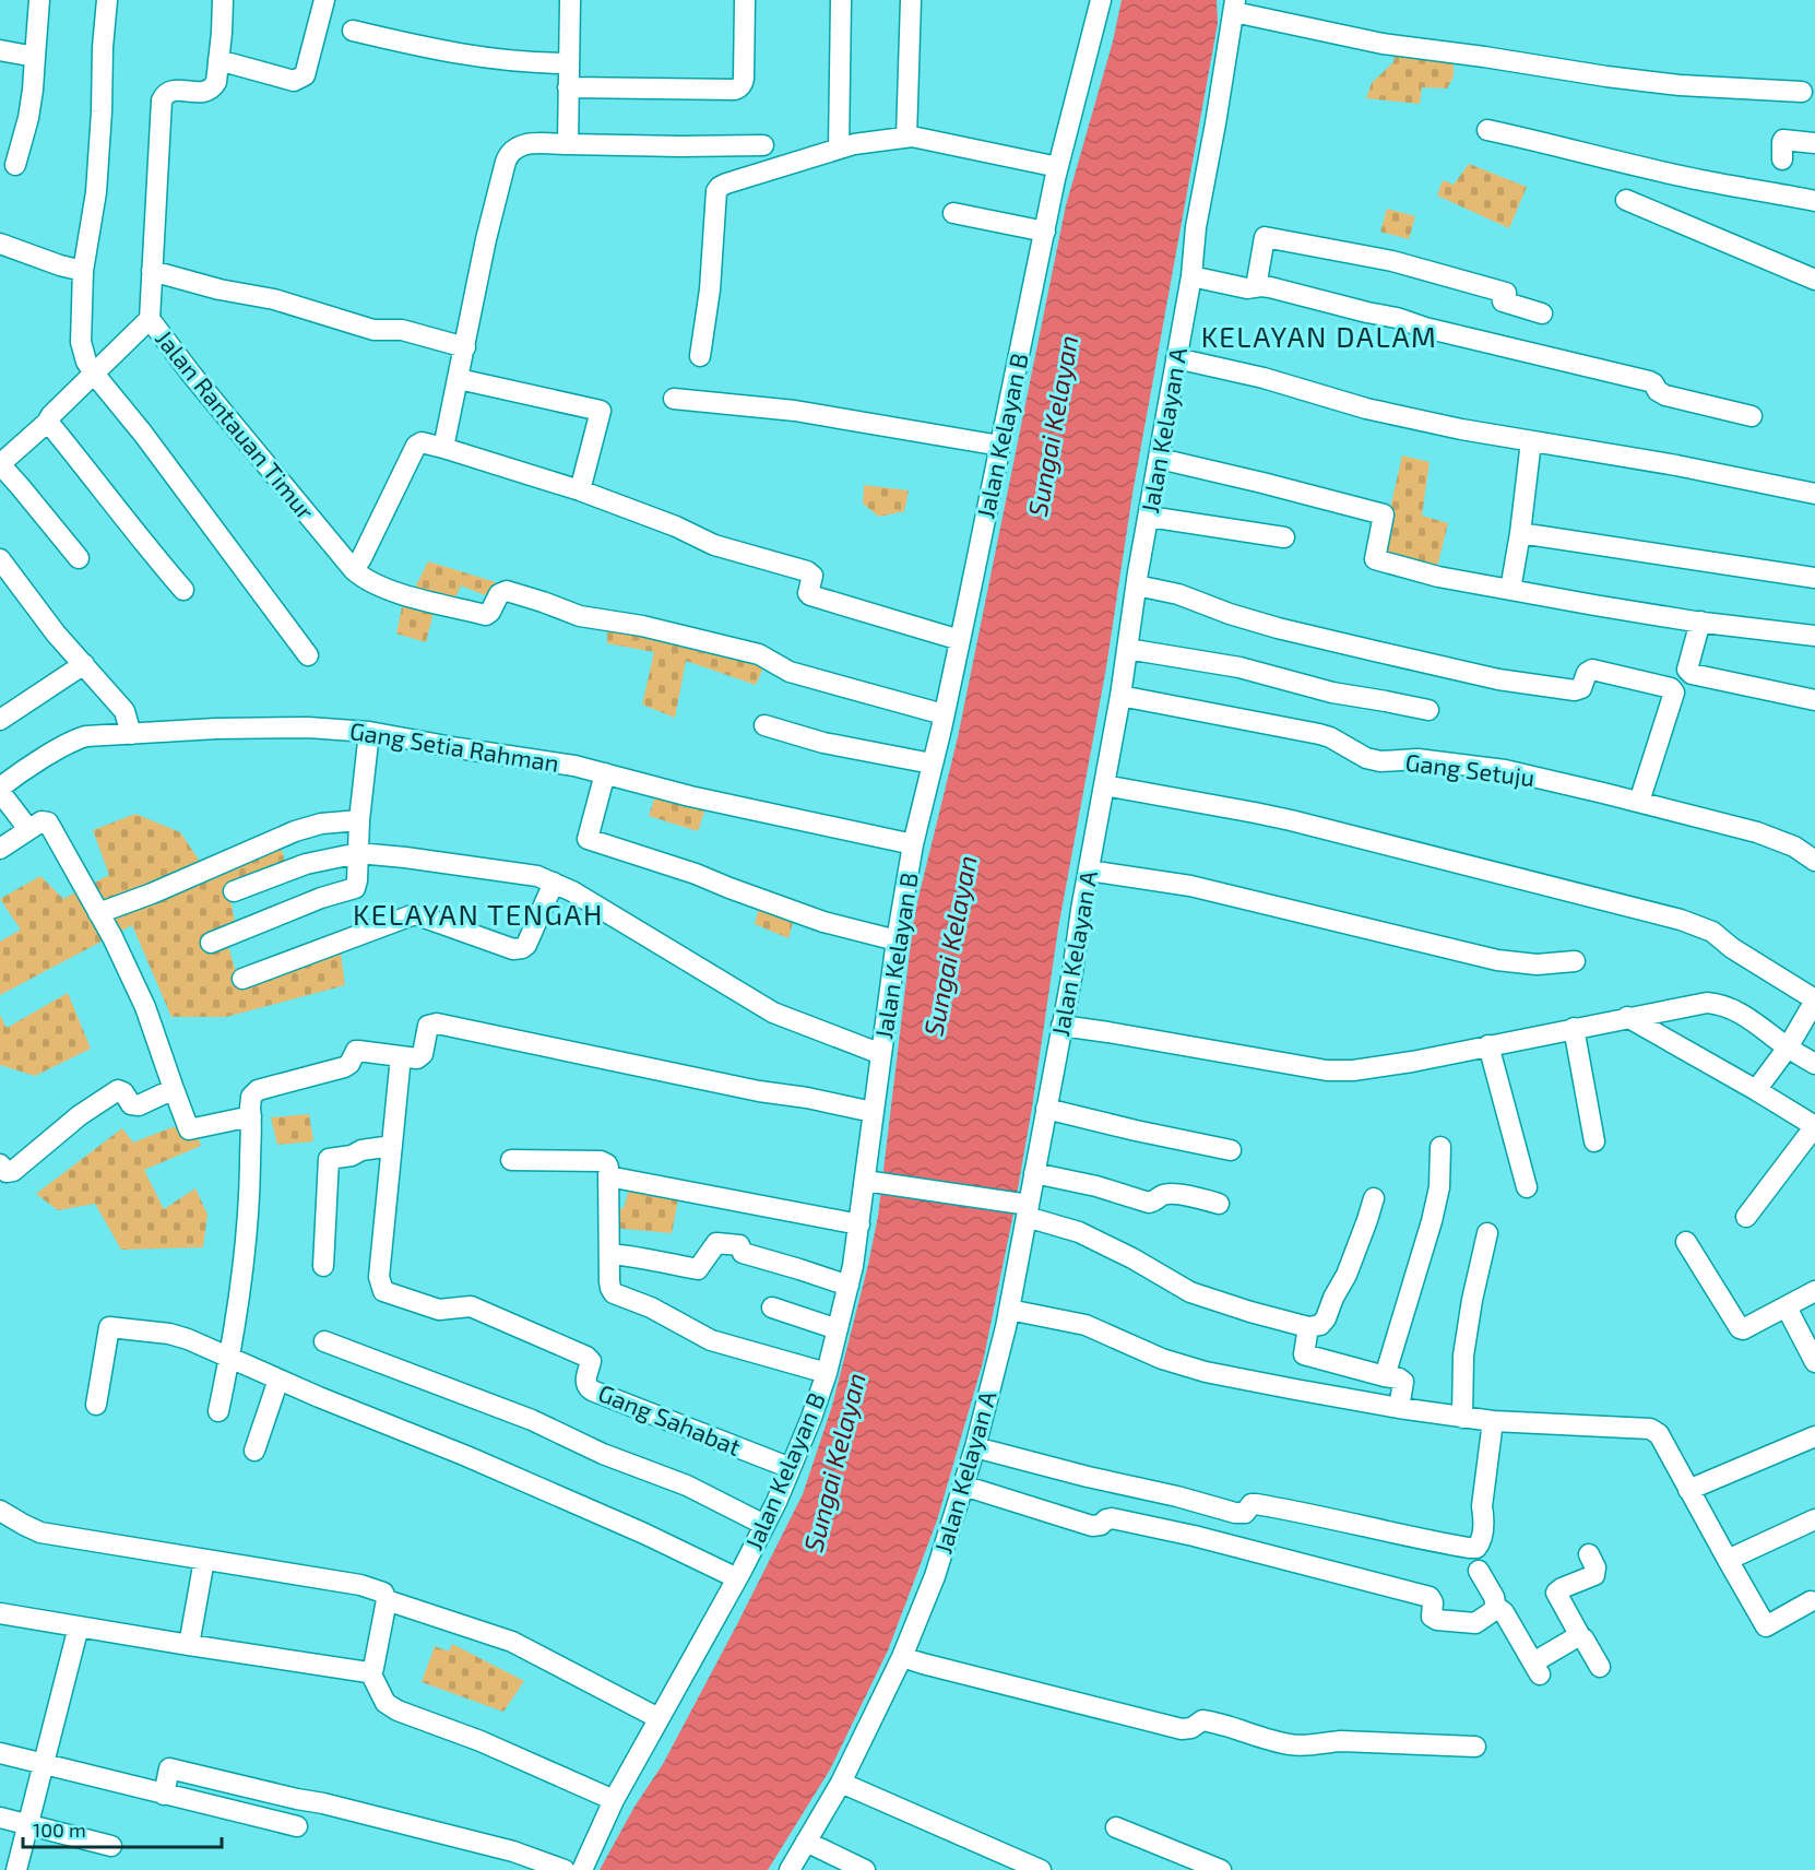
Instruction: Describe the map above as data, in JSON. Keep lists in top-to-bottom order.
{
  "streets": {
    "street": [
      "Jalan Rantauan Timur",
      "Jalan Kelayan A",
      "Jalan Kelayan B",
      "Gang Setia Rahman",
      "Gang Setuju",
      "Gang Sahabat"
    ]
  },
  "crossings": [
    ["Jalan Rantauan Timur", "Jalan Kelayan B"],
    ["Jalan Kelayan A", "Gang Setuju"],
    ["Jalan Kelayan B", "Gang Setia Rahman"],
    ["Jalan Kelayan B", "Gang Sahabat"]
  ],
  "districts": ["KELAYAN DALAM", "KELAYAN TENGAH"],
  "water": ["Sungai Kelayan"],
  "scale_bar": "100 m"
}
